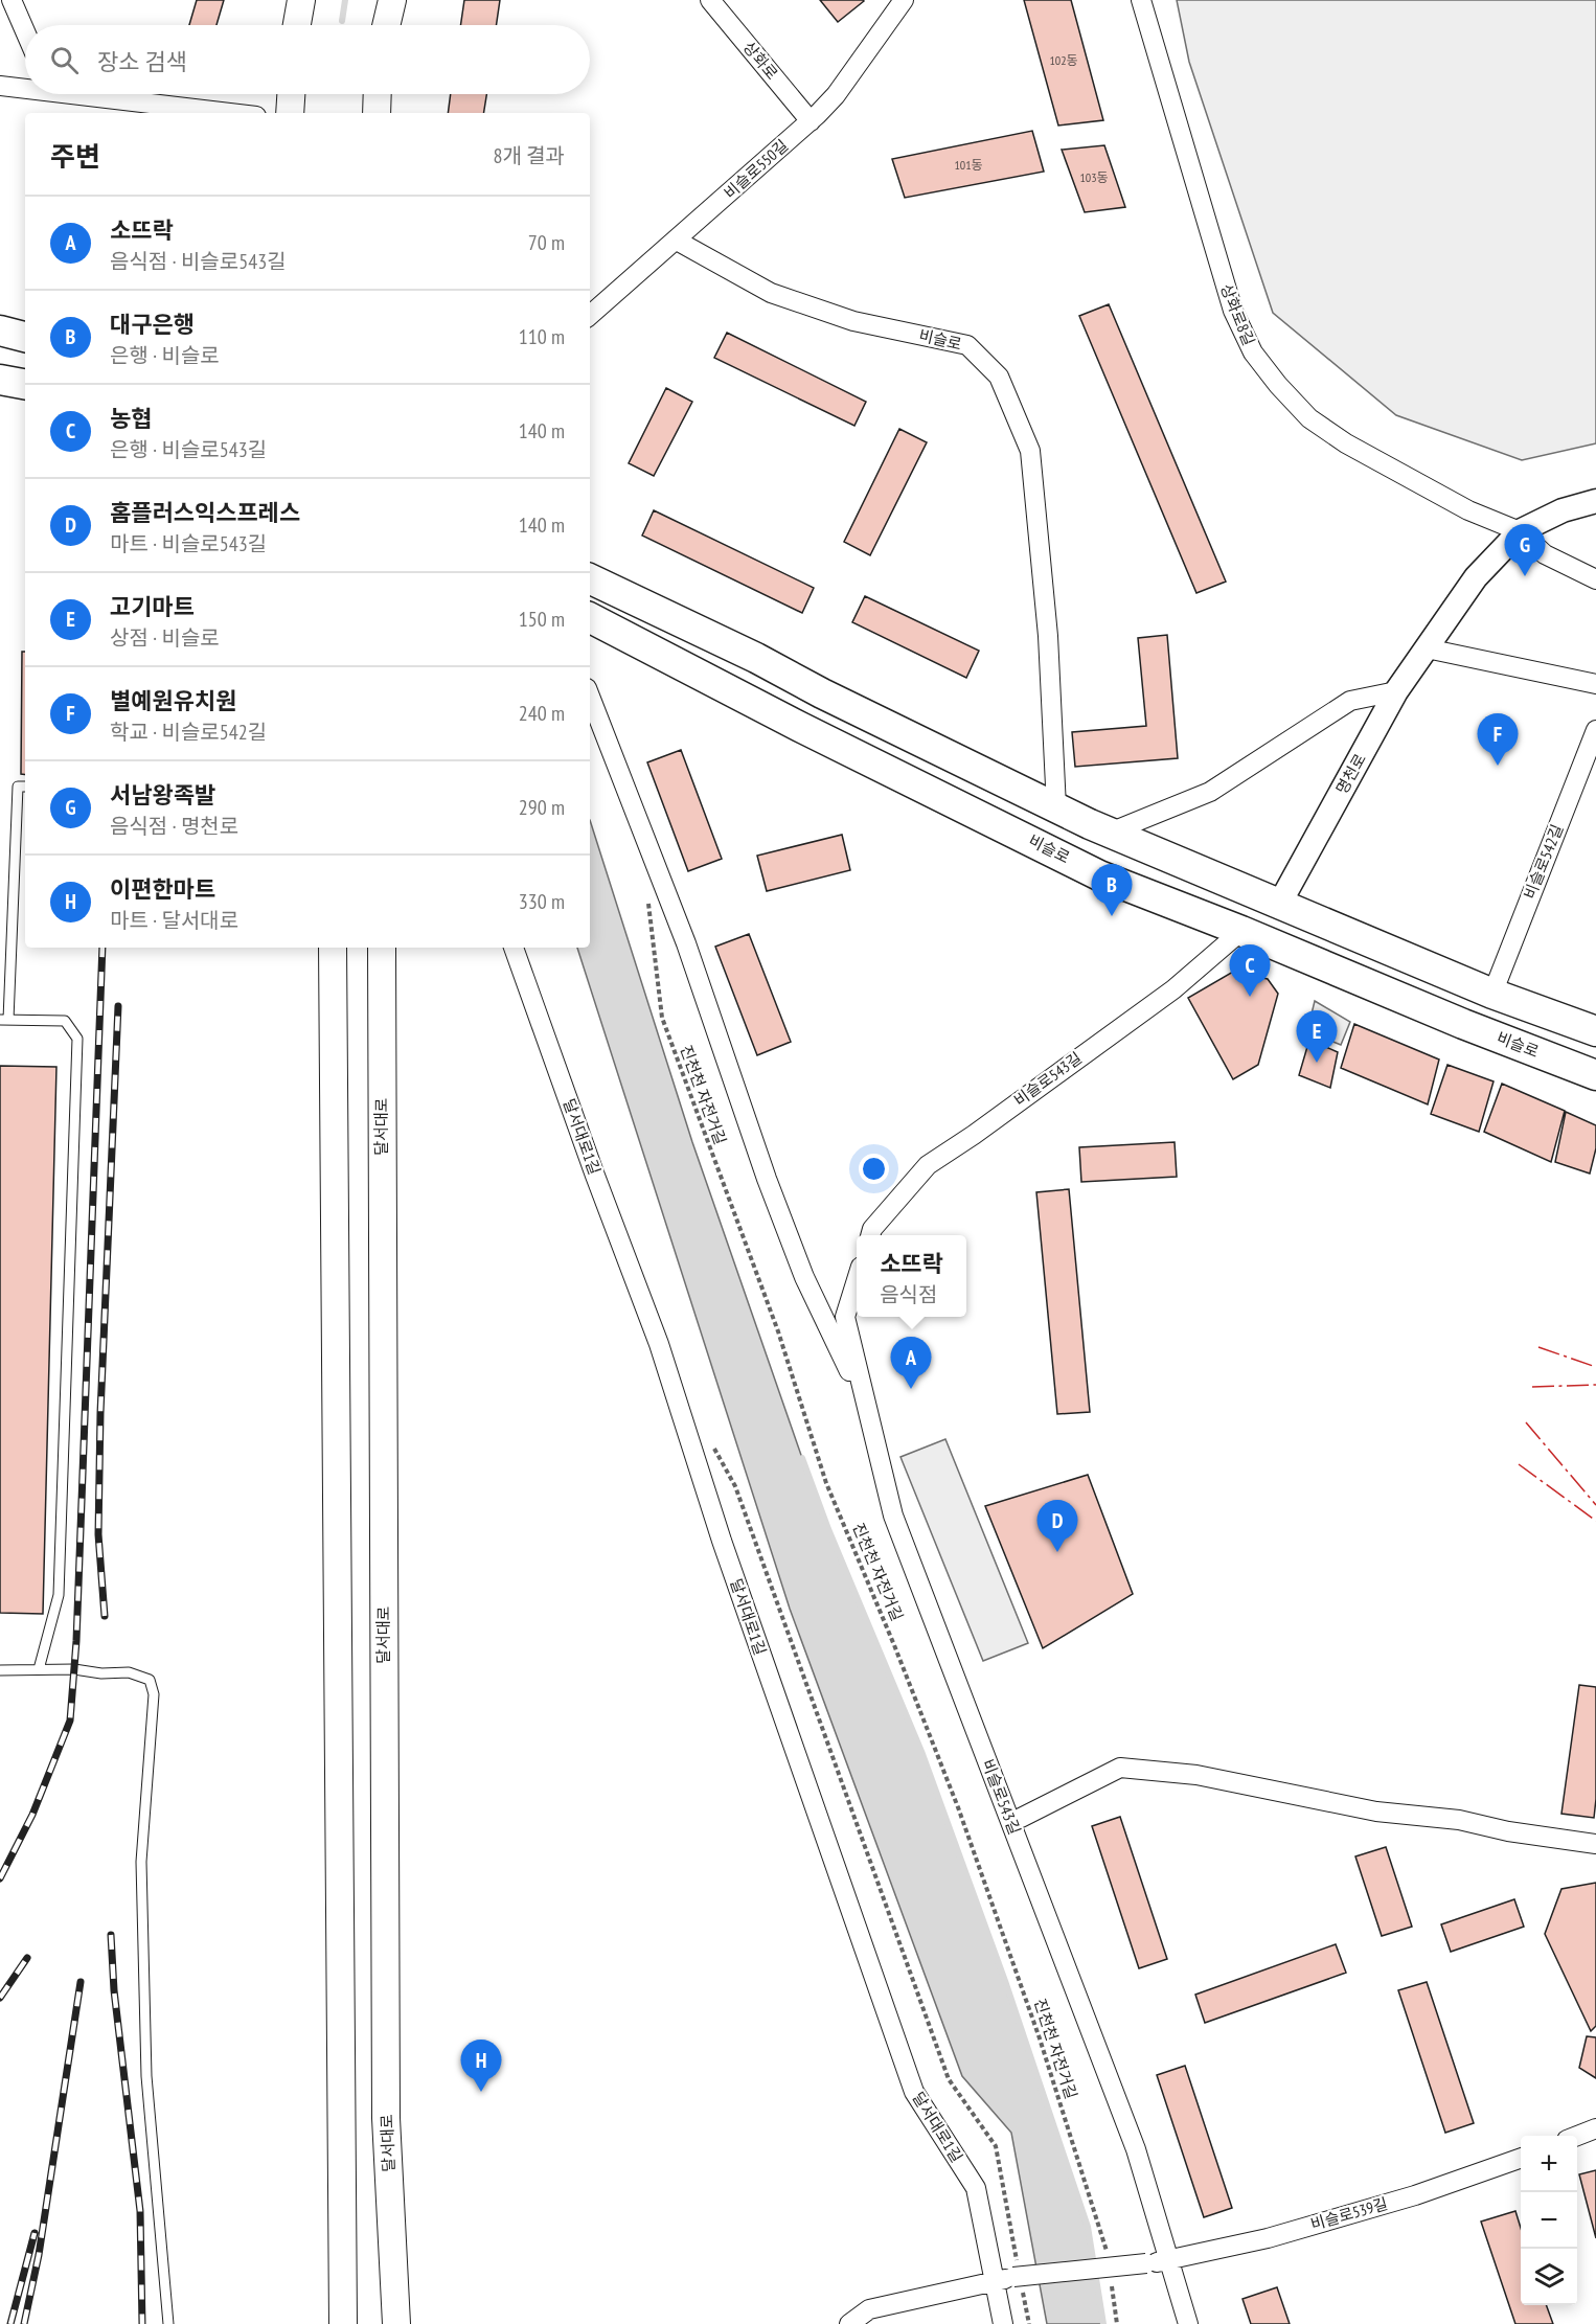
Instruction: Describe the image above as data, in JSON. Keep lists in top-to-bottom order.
{
  "streets": {
    "main road": ["비슬로", "달서대로"],
    "street": [
      "상화로",
      "비슬로550길",
      "상화로8길",
      "명천로",
      "비슬로542길",
      "비슬로543길",
      "달서대로1길",
      "비슬로539길"
    ],
    "path": ["진천천 자전거길"]
  },
  "crossings": [
    ["상화로", "비슬로550길"],
    ["비슬로550길", "비슬로"],
    ["상화로8길", "명천로"],
    ["비슬로", "비슬로543길"],
    ["비슬로543길", "비슬로539길"],
    ["달서대로1길", "비슬로539길"]
  ],
  "house_numbers": ["102동", "101동", "103동"],
  "page": {
    "search": "장소 검색",
    "heading": ["주변", "8개 결과"],
    "list": [
      {
        "mark": "A",
        "name": "소뜨락",
        "note": "음식점 · 비슬로543길",
        "value": "70 m"
      },
      {
        "mark": "B",
        "name": "대구은행",
        "note": "은행 · 비슬로",
        "value": "110 m"
      },
      {
        "mark": "C",
        "name": "농협",
        "note": "은행 · 비슬로543길",
        "value": "140 m"
      },
      {
        "mark": "D",
        "name": "홈플러스익스프레스",
        "note": "마트 · 비슬로543길",
        "value": "140 m"
      },
      {
        "mark": "E",
        "name": "고기마트",
        "note": "상점 · 비슬로",
        "value": "150 m"
      },
      {
        "mark": "F",
        "name": "별예원유치원",
        "note": "학교 · 비슬로542길",
        "value": "240 m"
      },
      {
        "mark": "G",
        "name": "서남왕족발",
        "note": "음식점 · 명천로",
        "value": "290 m"
      },
      {
        "mark": "H",
        "name": "이편한마트",
        "note": "마트 · 달서대로",
        "value": "330 m"
      }
    ],
    "pins": [
      "G",
      "F",
      "B",
      "C",
      "E",
      "A",
      "D",
      "H"
    ],
    "popup": ["소뜨락", "음식점"],
    "map_buttons": ["+", "−"]
  }
}
